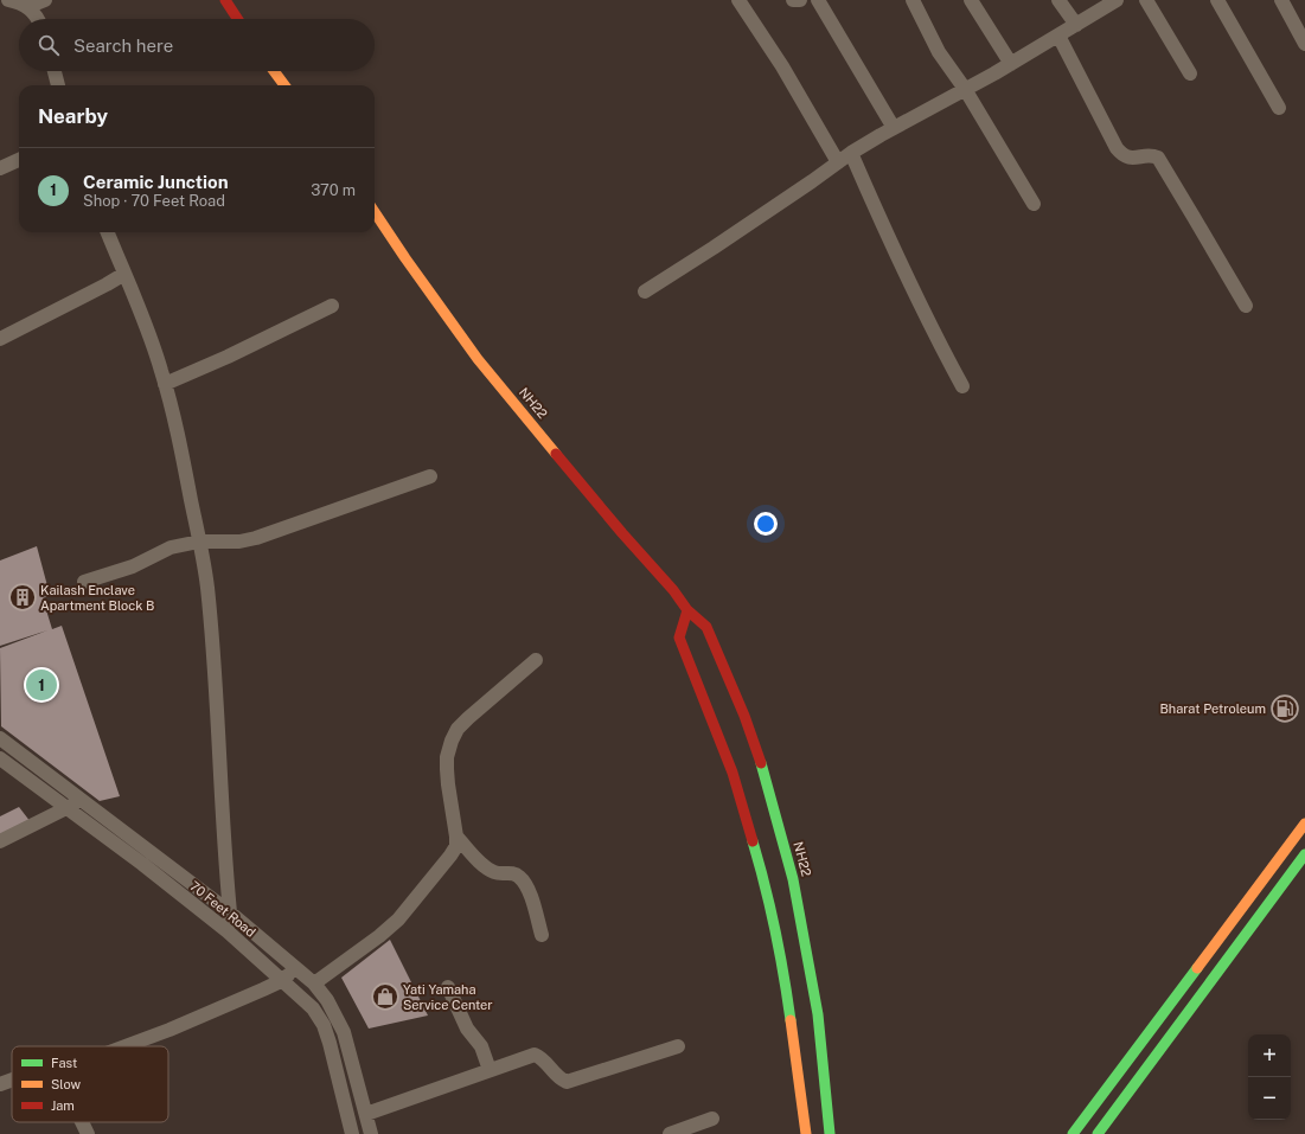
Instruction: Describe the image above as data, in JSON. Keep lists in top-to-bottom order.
{
  "streets": {
    "highway": ["NH22"],
    "street": ["70 Feet Road"]
  },
  "places": {
    "building": ["Kailash Enclave Apartment Block B"],
    "fuel station": ["Bharat Petroleum"],
    "shop": ["Yati Yamaha Service Center"]
  },
  "legend": ["Fast", "Slow", "Jam"],
  "page": {
    "search": "Search here",
    "heading": "Nearby",
    "list": [
      {
        "mark": "1",
        "name": "Ceramic Junction",
        "note": "Shop · 70 Feet Road",
        "value": "370 m"
      }
    ],
    "pins": "1",
    "map_buttons": ["+", "−"]
  }
}
